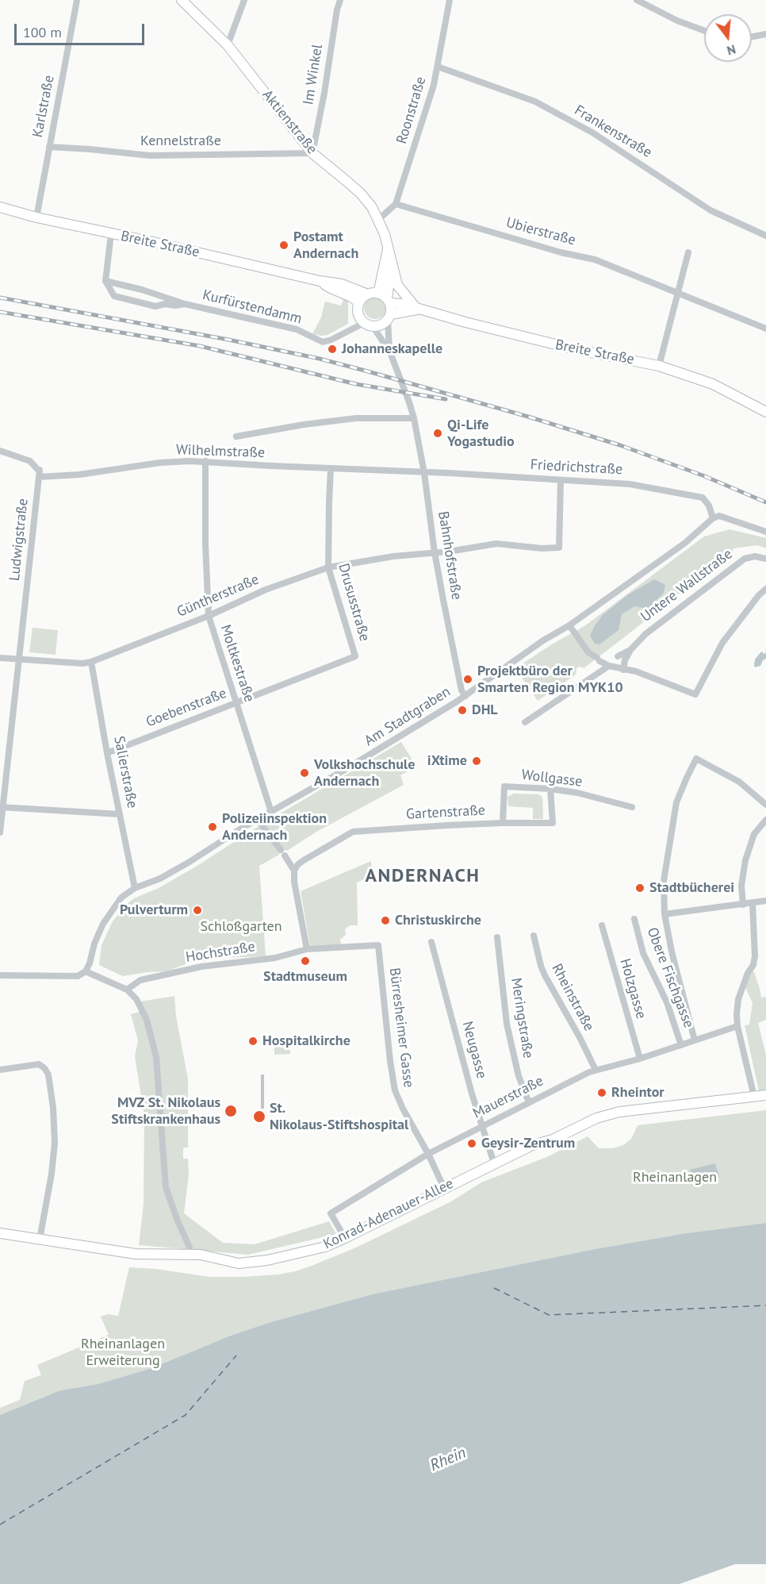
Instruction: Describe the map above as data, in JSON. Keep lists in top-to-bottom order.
{
  "streets": {
    "street": [
      "Im Winkel",
      "Karlstraße",
      "Roonstraße",
      "Aktienstraße",
      "Frankenstraße",
      "Kennelstraße",
      "Ubierstraße",
      "Breite Straße",
      "Kurfürstendamm",
      "Wilhelmstraße",
      "Friedrichstraße",
      "Ludwigstraße",
      "Bahnhofstraße",
      "Untere Wallstraße",
      "Güntherstraße",
      "Drususstraße",
      "Moltkestraße",
      "Goebenstraße",
      "Am Stadtgraben",
      "Salierstraße",
      "Wollgasse",
      "Gartenstraße",
      "Hochstraße",
      "Obere Fischgasse",
      "Holzgasse",
      "Rheinstraße",
      "Meringstraße",
      "Bürresheimer Gasse",
      "Neugasse",
      "Mauerstraße",
      "Konrad-Adenauer-Allee"
    ]
  },
  "crossings": [
    ["Im Winkel", "Aktienstraße"],
    ["Im Winkel", "Kennelstraße"],
    ["Karlstraße", "Kennelstraße"],
    ["Karlstraße", "Breite Straße"],
    ["Roonstraße", "Frankenstraße"],
    ["Roonstraße", "Ubierstraße"],
    ["Aktienstraße", "Kennelstraße"],
    ["Aktienstraße", "Breite Straße"],
    ["Aktienstraße", "Kurfürstendamm"],
    ["Aktienstraße", "Bahnhofstraße"],
    ["Breite Straße", "Kurfürstendamm"],
    ["Breite Straße", "Bahnhofstraße"],
    ["Kurfürstendamm", "Bahnhofstraße"],
    ["Wilhelmstraße", "Friedrichstraße"],
    ["Wilhelmstraße", "Ludwigstraße"],
    ["Wilhelmstraße", "Bahnhofstraße"],
    ["Wilhelmstraße", "Drususstraße"],
    ["Wilhelmstraße", "Moltkestraße"],
    ["Friedrichstraße", "Bahnhofstraße"],
    ["Friedrichstraße", "Güntherstraße"],
    ["Friedrichstraße", "Am Stadtgraben"],
    ["Ludwigstraße", "Güntherstraße"],
    ["Bahnhofstraße", "Güntherstraße"],
    ["Bahnhofstraße", "Am Stadtgraben"],
    ["Güntherstraße", "Drususstraße"],
    ["Güntherstraße", "Moltkestraße"],
    ["Güntherstraße", "Salierstraße"],
    ["Drususstraße", "Goebenstraße"],
    ["Moltkestraße", "Goebenstraße"],
    ["Moltkestraße", "Am Stadtgraben"],
    ["Goebenstraße", "Salierstraße"],
    ["Am Stadtgraben", "Salierstraße"],
    ["Wollgasse", "Gartenstraße"],
    ["Hochstraße", "Bürresheimer Gasse"],
    ["Obere Fischgasse", "Mauerstraße"],
    ["Holzgasse", "Mauerstraße"],
    ["Rheinstraße", "Mauerstraße"],
    ["Meringstraße", "Mauerstraße"],
    ["Bürresheimer Gasse", "Mauerstraße"],
    ["Bürresheimer Gasse", "Konrad-Adenauer-Allee"],
    ["Neugasse", "Mauerstraße"],
    ["Neugasse", "Konrad-Adenauer-Allee"],
    ["Mauerstraße", "Konrad-Adenauer-Allee"]
  ],
  "districts": ["ANDERNACH"],
  "water": ["Rhein"],
  "parks": ["Schloßgarten", "Rheinanlagen", "Rheinanlagen Erweiterung"],
  "places": [
    "Postamt Andernach",
    "Johanneskapelle",
    "Qi-Life Yogastudio",
    "Projektbüro der Smarten Region MYK10",
    "DHL",
    "iXtime",
    "Volkshochschule Andernach",
    "Polizeiinspektion Andernach",
    "Stadtbücherei",
    "Pulverturm",
    "Christuskirche",
    "Stadtmuseum",
    "Hospitalkirche",
    "Rheintor",
    "MVZ St. Nikolaus Stiftskrankenhaus",
    "St. Nikolaus-Stiftshospital",
    "Geysir-Zentrum"
  ],
  "scale_bar": "100 m",
  "north": "bottom"
}
